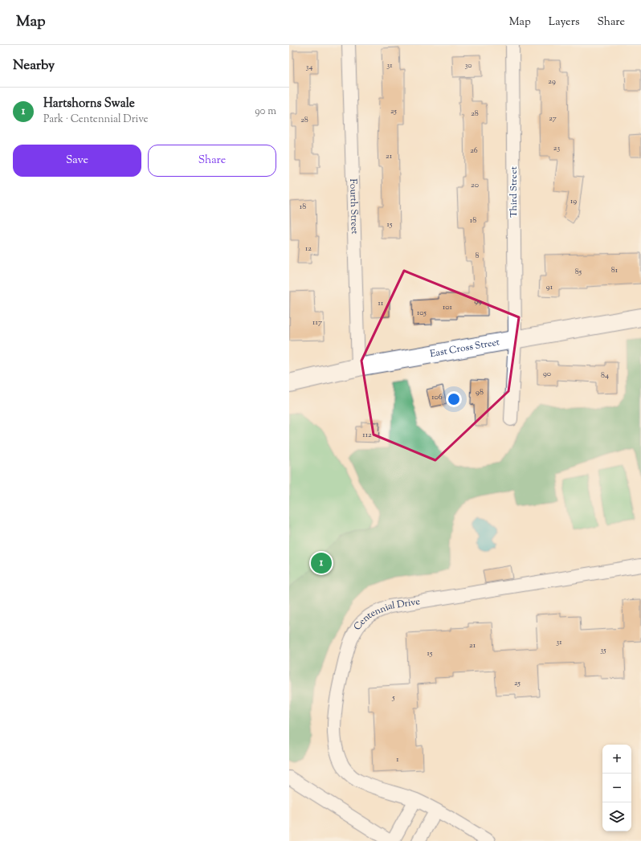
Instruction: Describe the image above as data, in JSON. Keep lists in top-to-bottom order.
{
  "streets": {
    "street": [
      "Third Street",
      "Fourth Street",
      "East Cross Street",
      "Centennial Drive"
    ]
  },
  "crossings": [
    ["Third Street", "East Cross Street"],
    ["Fourth Street", "East Cross Street"]
  ],
  "house_numbers": [
    "31",
    "30",
    "34",
    "29",
    "25",
    "28",
    "27",
    "28",
    "23",
    "26",
    "21",
    "20",
    "19",
    "18",
    "18",
    "15",
    "12",
    "8",
    "81",
    "85",
    "91",
    "99",
    "11",
    "101",
    "105",
    "117",
    "90",
    "84",
    "98",
    "106",
    "112",
    "31",
    "21",
    "35",
    "15",
    "25",
    "5",
    "1"
  ],
  "page": {
    "header": "Map",
    "nav": ["Map", "Layers", "Share"],
    "heading": "Nearby",
    "list": [
      {
        "mark": "1",
        "name": "Hartshorns Swale",
        "note": "Park · Centennial Drive",
        "value": "90 m"
      }
    ],
    "buttons": ["Save", "Share"],
    "pins": "1",
    "map_buttons": ["+", "−"]
  }
}
